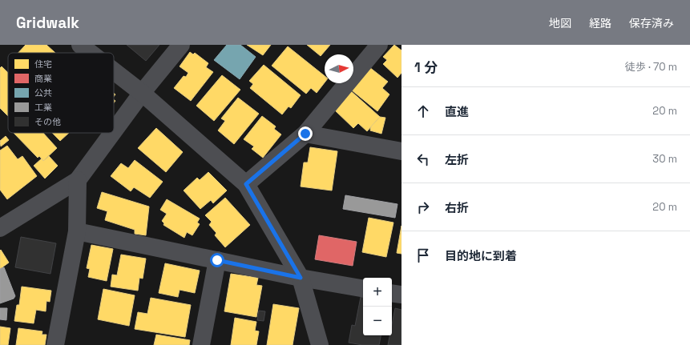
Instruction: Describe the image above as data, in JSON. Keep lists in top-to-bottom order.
{
  "legend": [
    "住宅",
    "商業",
    "公共",
    "工業",
    "その他"
  ],
  "north": "right",
  "page": {
    "header": "Gridwalk",
    "nav": ["地図", "経路", "保存済み"],
    "heading": ["1 分", "徒歩 · 70 m"],
    "list": [
      ["直進", "20 m"],
      ["左折", "30 m"],
      ["右折", "20 m"],
      "目的地に到着"
    ],
    "map_buttons": ["+", "−"]
  }
}
